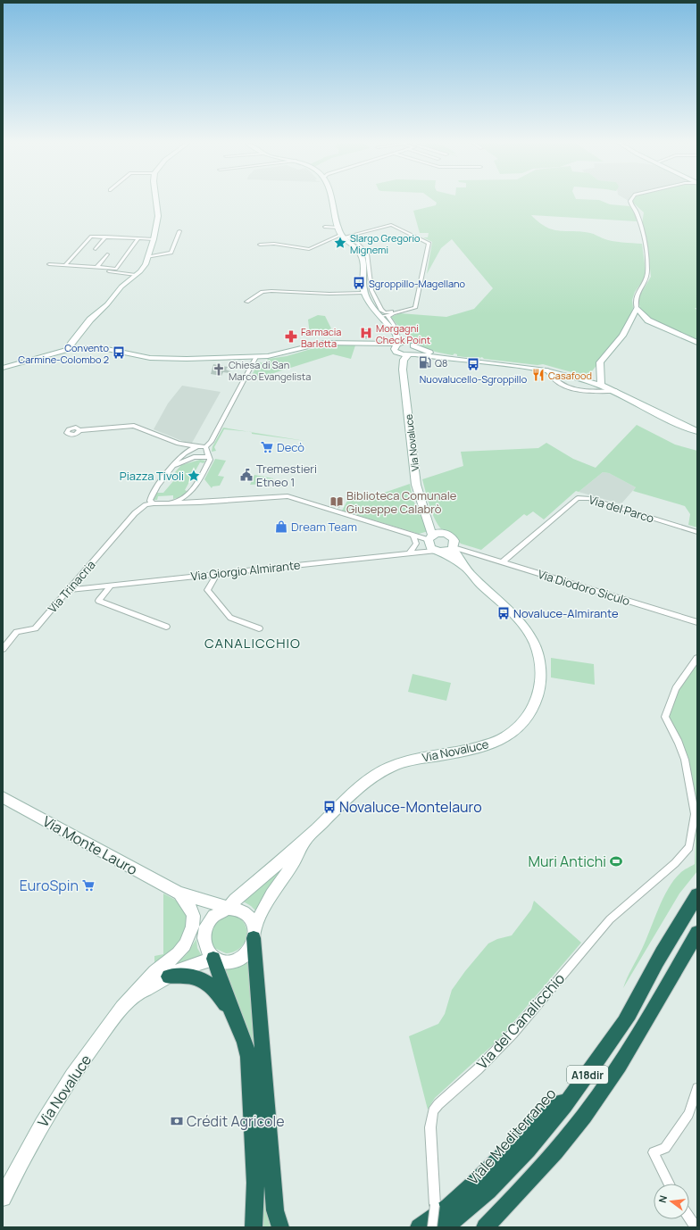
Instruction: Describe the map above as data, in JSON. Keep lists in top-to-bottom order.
{
  "streets": {
    "highway": ["A18dir", "Viale Mediterraneo"],
    "main road": ["Via Novaluce", "Via Monte Lauro"],
    "street": [
      "Via del Parco",
      "Via Giorgio Almirante",
      "Via Trinacria",
      "Via Diodoro Siculo",
      "Via del Canalicchio"
    ]
  },
  "crossings": [
    ["Via Novaluce", "Via Giorgio Almirante"],
    ["Via del Parco", "Via Diodoro Siculo"],
    ["Via Giorgio Almirante", "Via Trinacria"]
  ],
  "districts": ["CANALICCHIO"],
  "places": {
    "place": ["Slargo Gregorio Mignemi", "Piazza Tivoli"],
    "bus stop": [
      "Sgroppillo-Magellano",
      "Convento Carmine-Colombo 2",
      "Nuovalucello-Sgroppillo",
      "Novaluce-Almirante",
      "Novaluce-Montelauro"
    ],
    "hospital": ["Morgagni Check Point"],
    "pharmacy": ["Farmacia Barletta"],
    "fuel station": ["Q8"],
    "church": ["Chiesa di San Marco Evangelista"],
    "restaurant": ["Casafood"],
    "supermarket": ["Decò", "EuroSpin"],
    "public building": ["Tremestieri Etneo 1"],
    "library": ["Biblioteca Comunale Giuseppe Calabrò"],
    "shop": ["Dream Team"],
    "sports": ["Muri Antichi"],
    "bank": ["Crédit Agricole"]
  },
  "north": "left"
}
